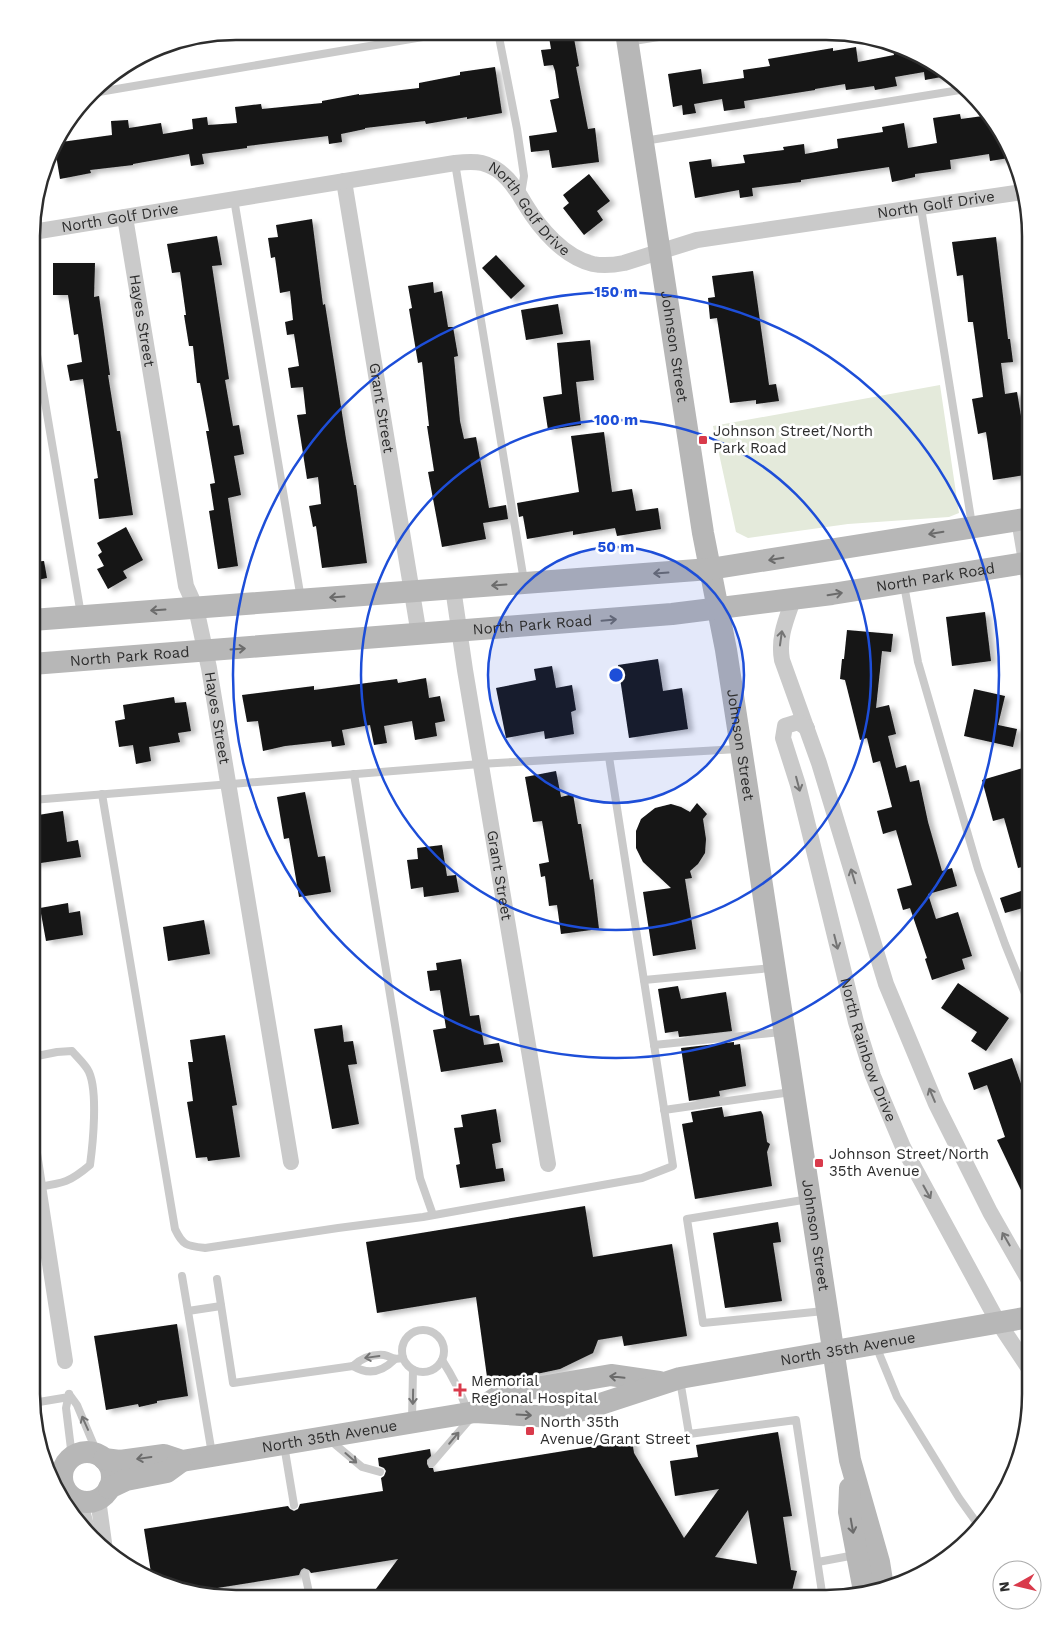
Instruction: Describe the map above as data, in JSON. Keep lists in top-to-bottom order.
{
  "streets": {
    "street": [
      "North Golf Drive",
      "Hayes Street",
      "Johnson Street",
      "Grant Street",
      "North Park Road",
      "North Rainbow Drive",
      "North 35th Avenue"
    ]
  },
  "crossings": [
    ["North Golf Drive", "Hayes Street"],
    ["North Golf Drive", "Johnson Street"],
    ["North Golf Drive", "Grant Street"],
    ["Hayes Street", "North Park Road"],
    ["Johnson Street", "North Park Road"],
    ["Johnson Street", "North 35th Avenue"],
    ["Grant Street", "North Park Road"],
    ["North Rainbow Drive", "North 35th Avenue"]
  ],
  "places": {
    "transit": ["Johnson Street/North Park Road", "Johnson Street/North 35th Avenue", "North 35th Avenue/Grant Street"],
    "health": ["Memorial Regional Hospital"]
  },
  "north": "left",
  "rings": ["150 m", "100 m", "50 m"]
}
